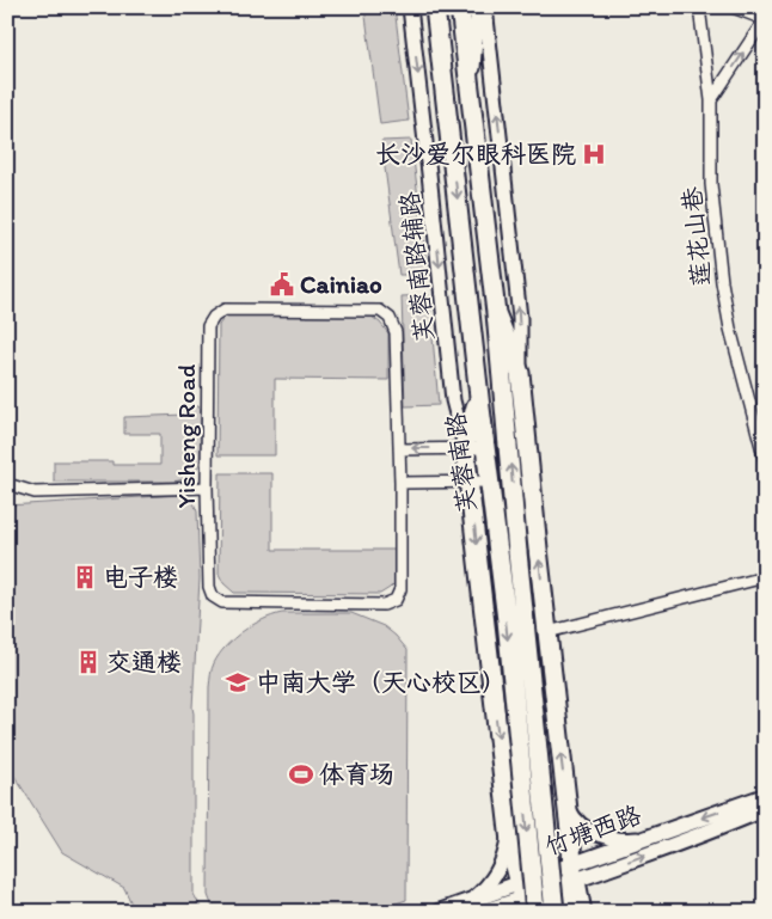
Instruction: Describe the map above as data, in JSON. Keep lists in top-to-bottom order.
{
  "streets": {
    "main road": ["芙蓉南路", "竹塘西路"],
    "street": ["莲花山巷", "芙蓉南路辅路", "Yisheng Road"]
  },
  "crossings": [
    ["芙蓉南路", "竹塘西路"]
  ],
  "places": {
    "hospital": ["长沙爱尔眼科医院"],
    "public building": ["Cainiao"],
    "building": ["电子楼", "交通楼"],
    "school or university": ["中南大学（天心校区）"],
    "sports": ["体育场"]
  }
}
